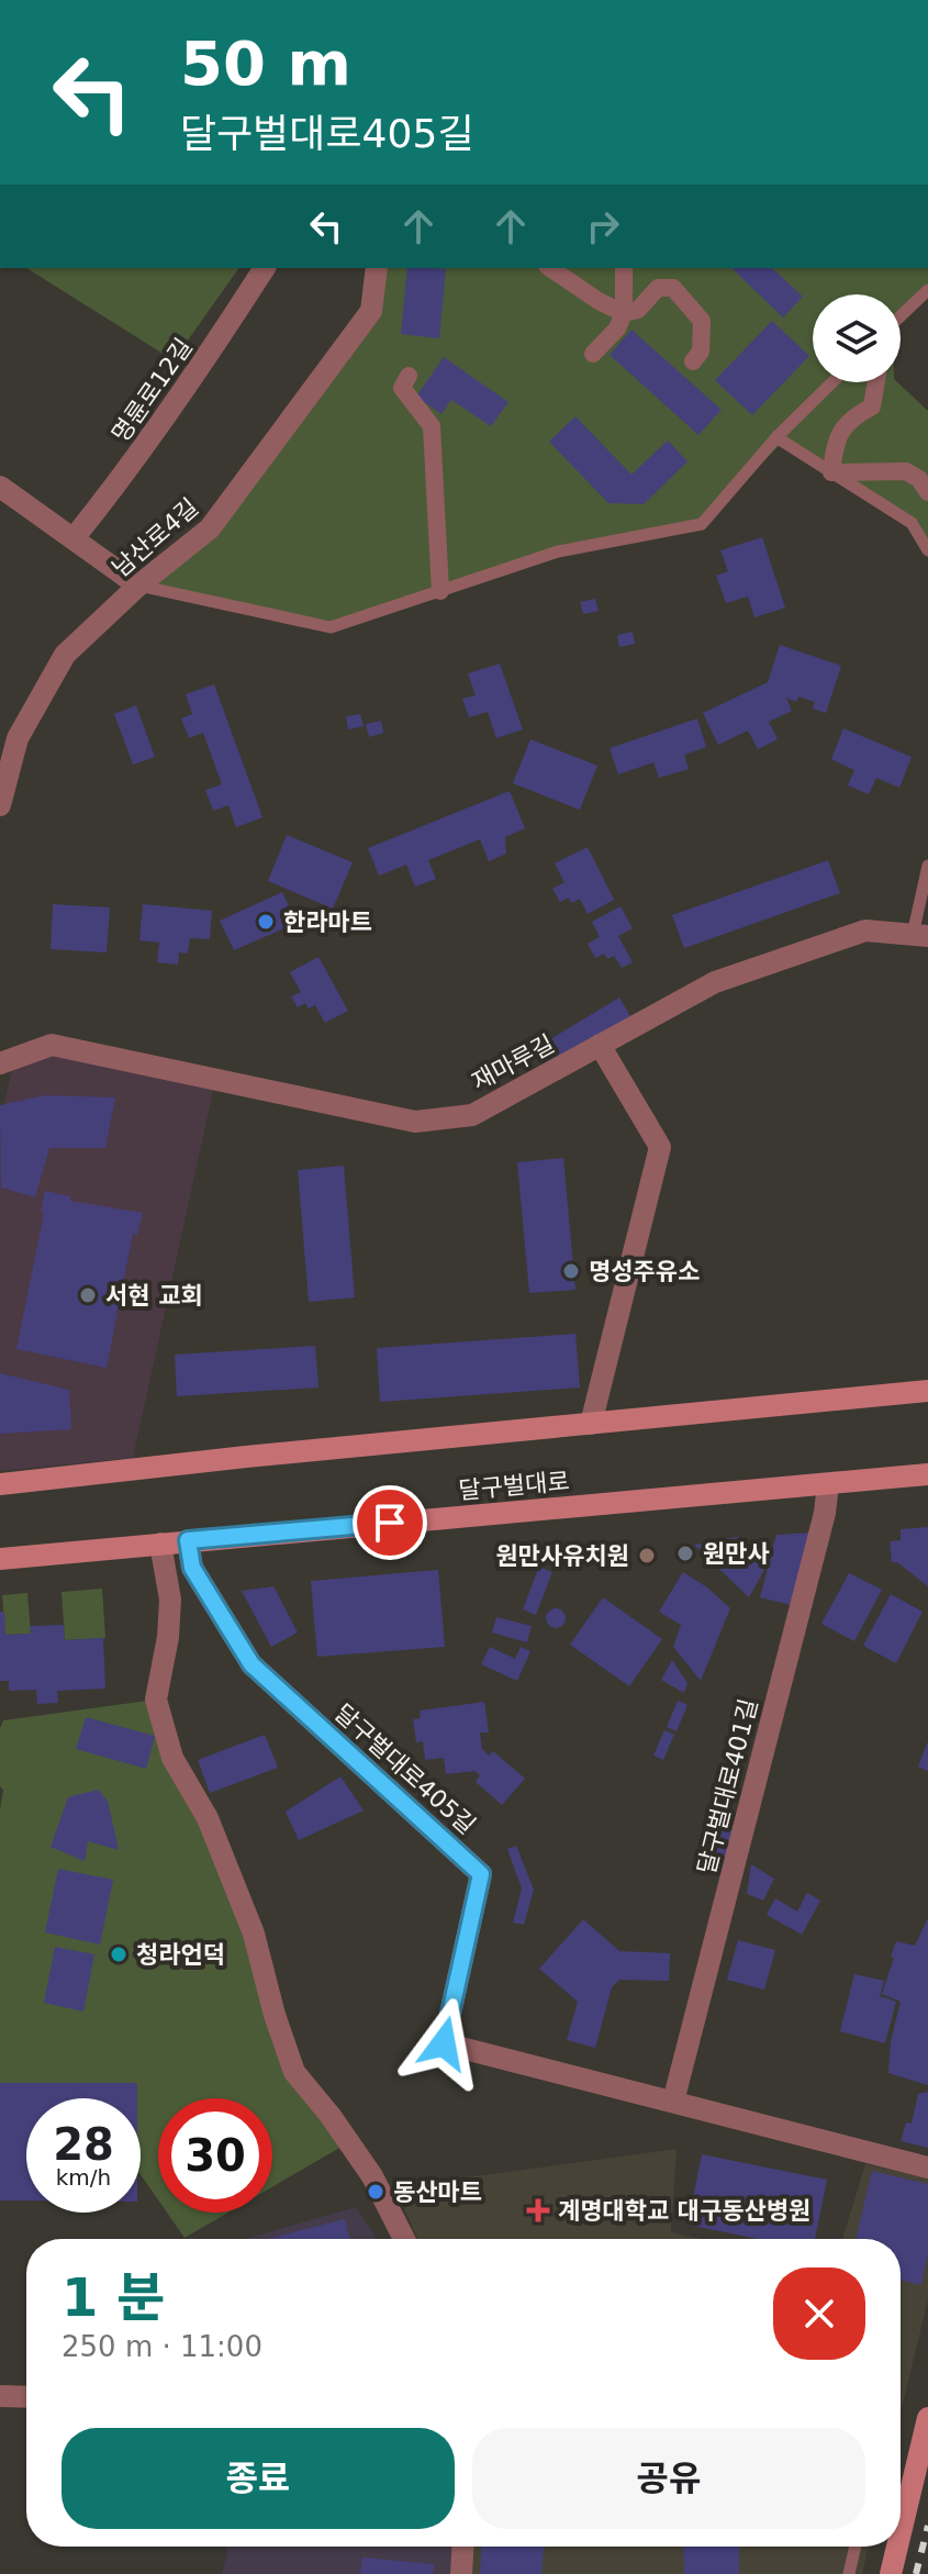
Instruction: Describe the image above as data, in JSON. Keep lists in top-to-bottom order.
{
  "streets": {
    "main road": ["달구벌대로"],
    "street": [
      "명륜로12길",
      "남산로4길",
      "재마루길",
      "달구벌대로405길",
      "달구벌대로401길"
    ]
  },
  "crossings": [
    ["달구벌대로", "달구벌대로405길"],
    ["달구벌대로", "달구벌대로401길"],
    ["달구벌대로405길", "달구벌대로401길"]
  ],
  "places": {
    "other": [
      "한라마트",
      "명성주유소",
      "서현 교회",
      "원만사",
      "원만사유치원",
      "청라언덕",
      "동산마트"
    ],
    "health": ["계명대학교 대구동산병원"]
  },
  "page": {
    "turn": ["50 m", "달구벌대로405길"],
    "speed": "28 km/h",
    "limit": "30",
    "heading": ["1 분", "250 m · 11:00"],
    "buttons": ["종료", "공유"]
  }
}
